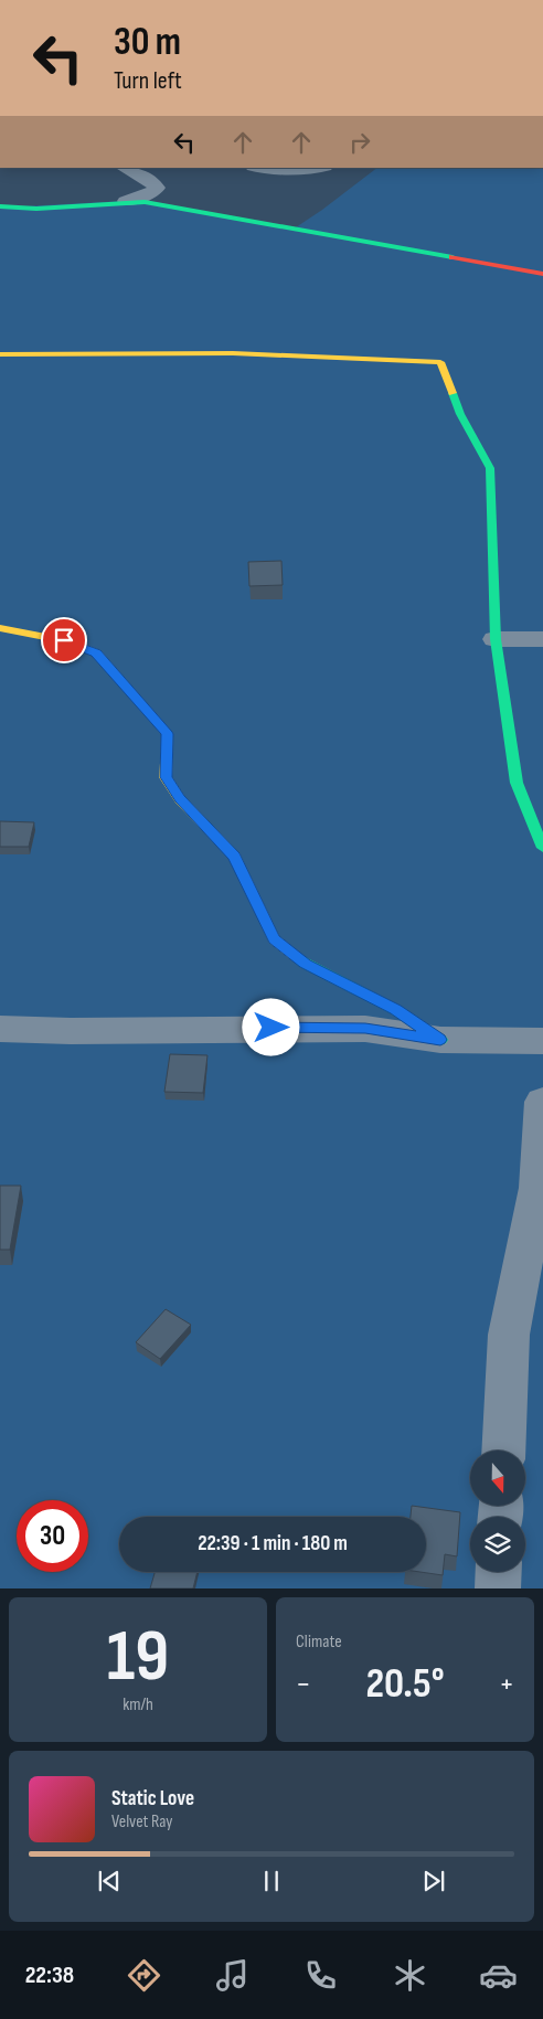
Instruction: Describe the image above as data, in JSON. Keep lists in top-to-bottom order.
{
  "north": "bottom",
  "page": {
    "turn": ["30 m", "Turn left"],
    "limit": "30",
    "trip": "22:39 · 1 min · 180 m",
    "tile": [
      ["19", "km/h"],
      "Climate"
    ],
    "heat": ["−", "20.5°", "+"],
    "song": ["Static Love", "Velvet Ray"],
    "tabs": "22:38"
  }
}
